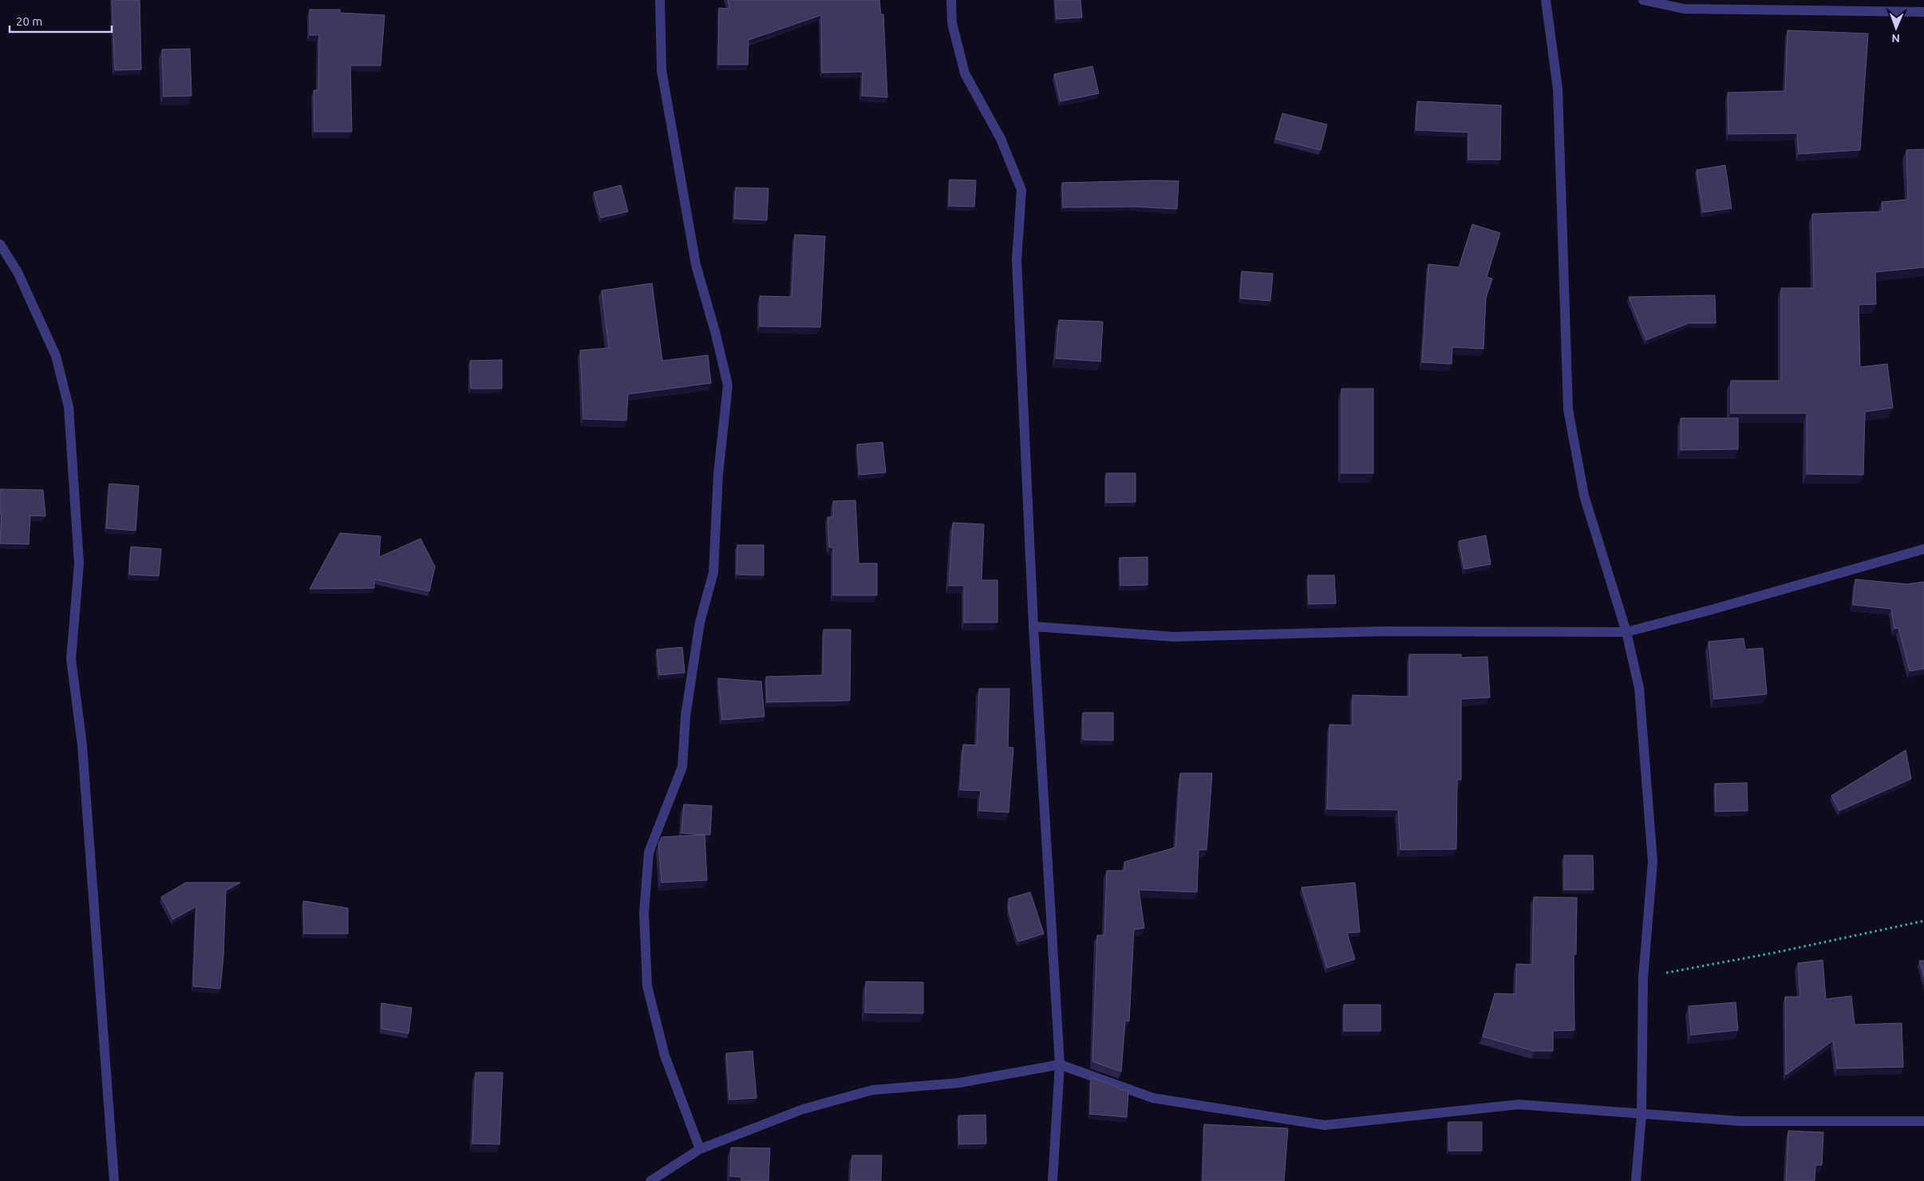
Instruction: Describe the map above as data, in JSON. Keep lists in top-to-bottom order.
{
  "scale_bar": "20 m",
  "north": "bottom"
}
